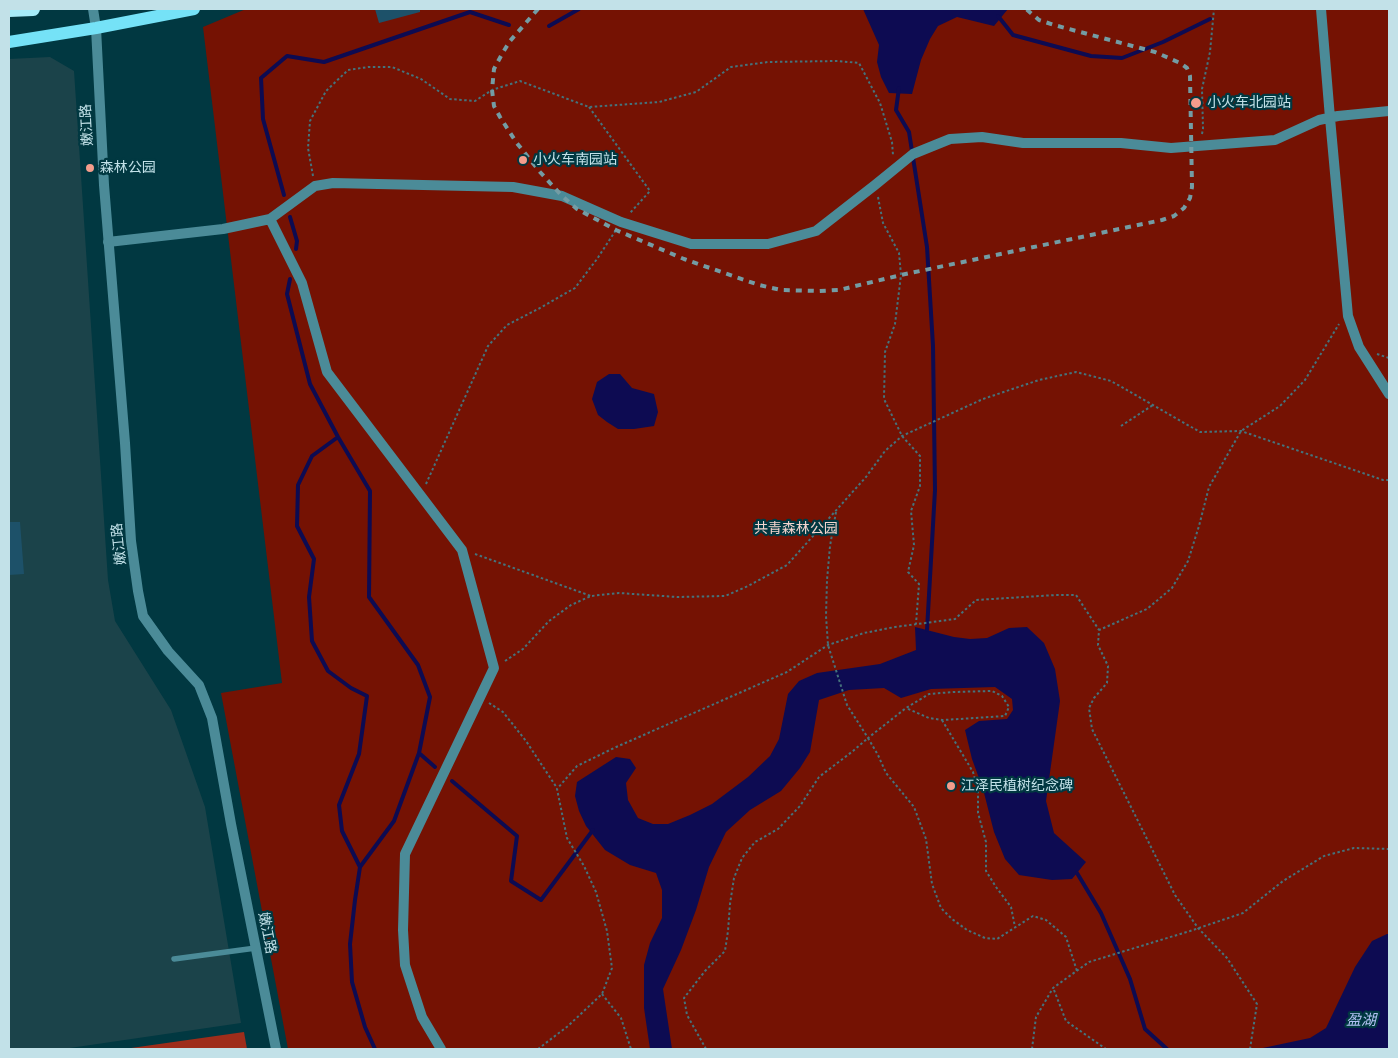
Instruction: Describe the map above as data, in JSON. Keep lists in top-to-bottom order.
{
  "streets": {
    "street": ["嫩江路"]
  },
  "water": ["盈湖"],
  "parks": ["共青森林公园"],
  "places": [
    "小火车北园站",
    "小火车南园站",
    "森林公园",
    "江泽民植树纪念碑"
  ]
}
